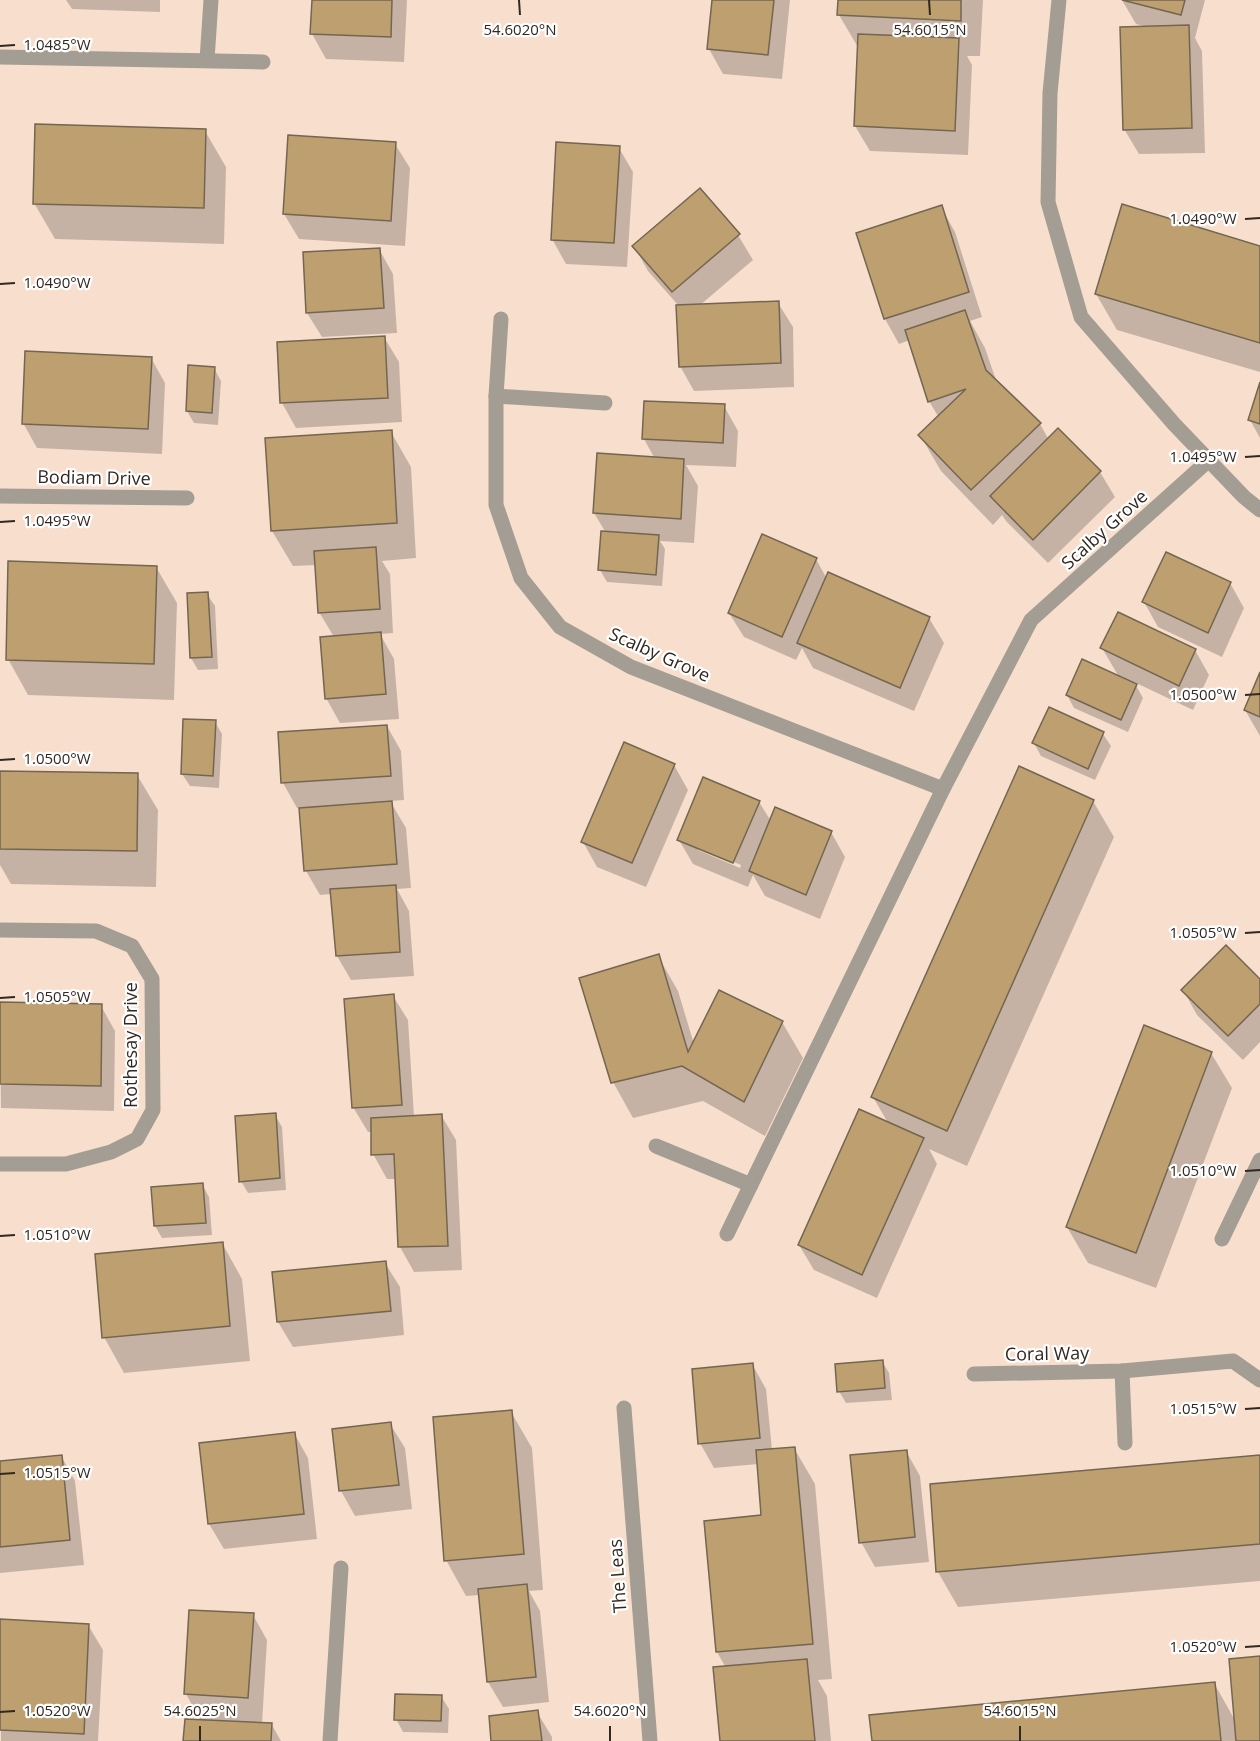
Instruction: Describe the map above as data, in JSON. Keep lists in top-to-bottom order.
{
  "streets": {
    "street": [
      "Bodiam Drive",
      "Scalby Grove",
      "Rothesay Drive",
      "Coral Way",
      "The Leas"
    ]
  },
  "coordinates": [
    "54.6020°N",
    "54.6015°N",
    "1.0485°W",
    "1.0490°W",
    "1.0495°W",
    "1.0500°W",
    "1.0505°W",
    "1.0510°W",
    "1.0515°W",
    "1.0520°W",
    "54.6025°N"
  ]
}
